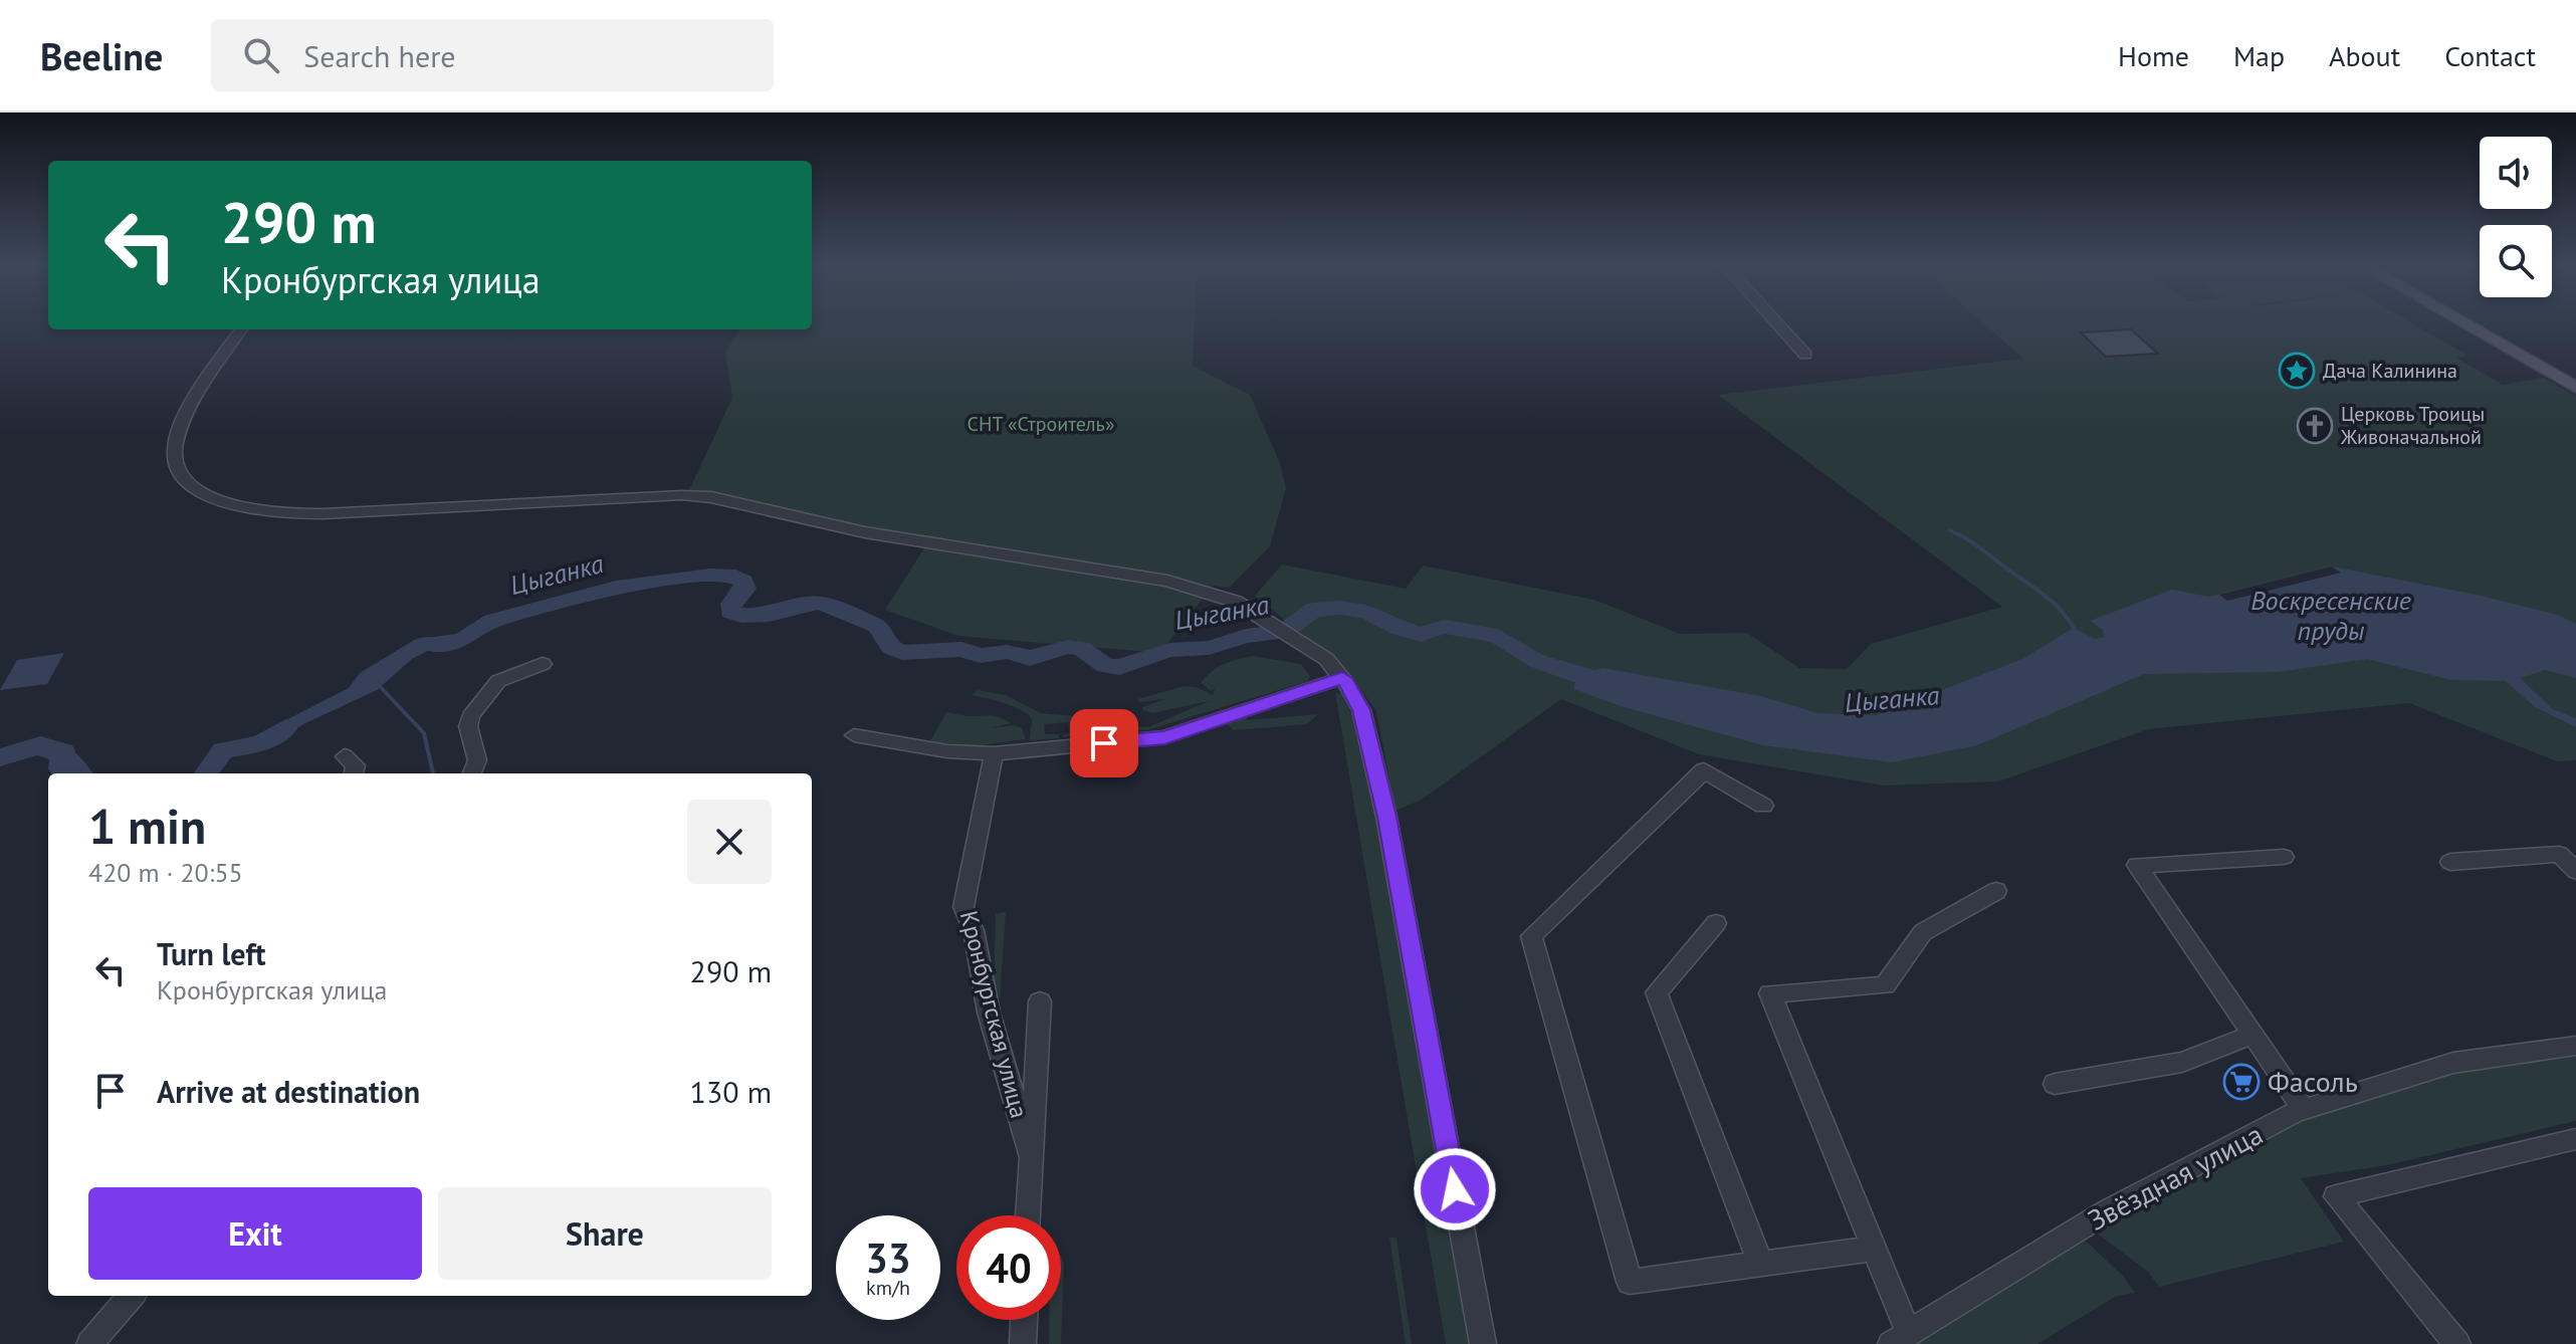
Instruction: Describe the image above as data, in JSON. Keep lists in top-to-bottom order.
{
  "streets": {
    "street": ["Кронбургская улица", "Звёздная улица"]
  },
  "water": ["Цыганка", "Воскресенские пруды"],
  "parks": ["СНТ «Строитель»"],
  "places": {
    "place": ["Дача Калинина"],
    "church": ["Церковь Троицы Живоначальной"],
    "supermarket": ["Фасоль"]
  },
  "page": {
    "header": "Beeline",
    "search": "Search here",
    "nav": [
      "Home",
      "Map",
      "About",
      "Contact"
    ],
    "turn": ["290 m", "Кронбургская улица"],
    "heading": ["1 min", "420 m · 20:55"],
    "list": [
      {
        "name": "Turn left",
        "note": "Кронбургская улица",
        "value": "290 m"
      },
      {
        "name": "Arrive at destination",
        "value": "130 m"
      }
    ],
    "buttons": ["Exit", "Share"],
    "speed": "33 km/h",
    "limit": "40"
  }
}
